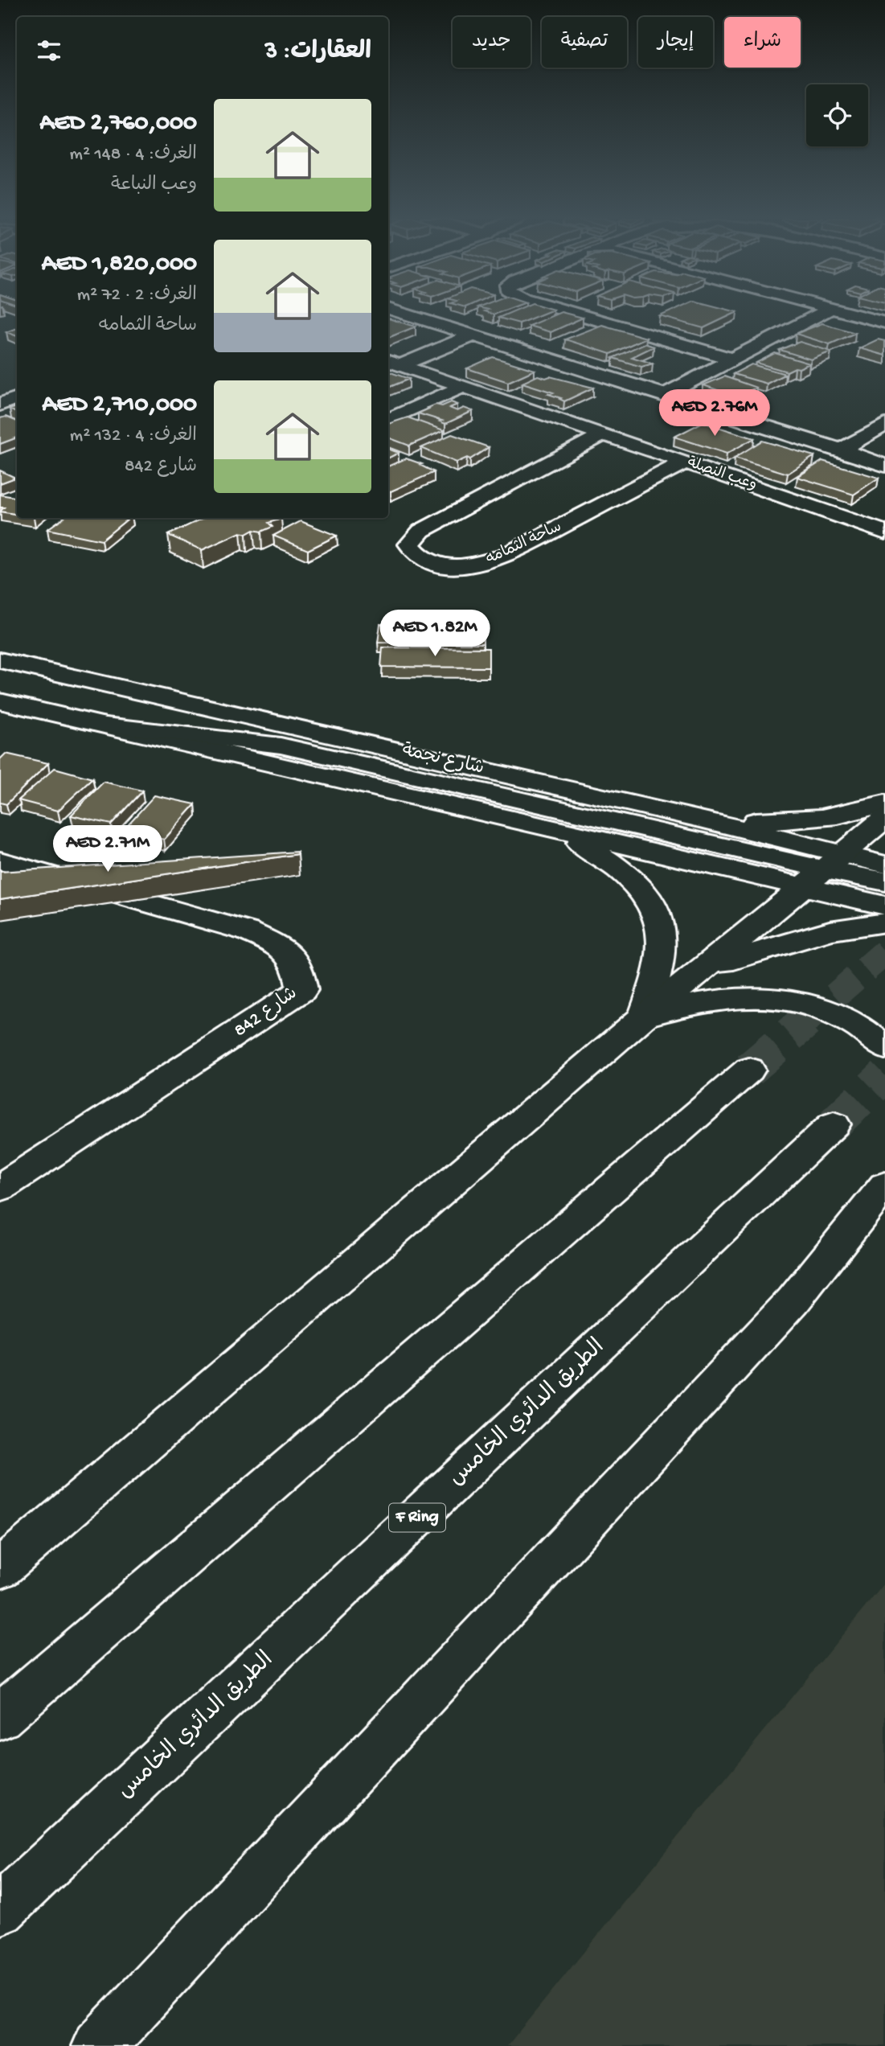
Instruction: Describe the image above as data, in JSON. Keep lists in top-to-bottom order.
{
  "streets": {
    "main road": [
      "وعب النصلة",
      "ساحة الثمامه",
      "شارع نجمة",
      "شارع 842",
      "الطريق الدائري الخامس",
      "F Ring"
    ]
  },
  "crossings": [
    ["وعب النصلة", "ساحة الثمامه"]
  ],
  "page": {
    "chip": [
      "شراء",
      "إيجار",
      "تصفية",
      "جديد"
    ],
    "heading": "العقارات: 3",
    "list": [
      {
        "name": "AED 2,760,000",
        "note": "الغرف: 4 · 148 m² · وعب النباعة"
      },
      {
        "name": "AED 1,820,000",
        "note": "الغرف: 2 · 72 m² · ساحة الثمامه"
      },
      {
        "name": "AED 2,710,000",
        "note": "الغرف: 4 · 132 m² · شارع 842"
      }
    ],
    "price": ["AED 2.76M", "AED 1.82M", "AED 2.71M"]
  }
}
